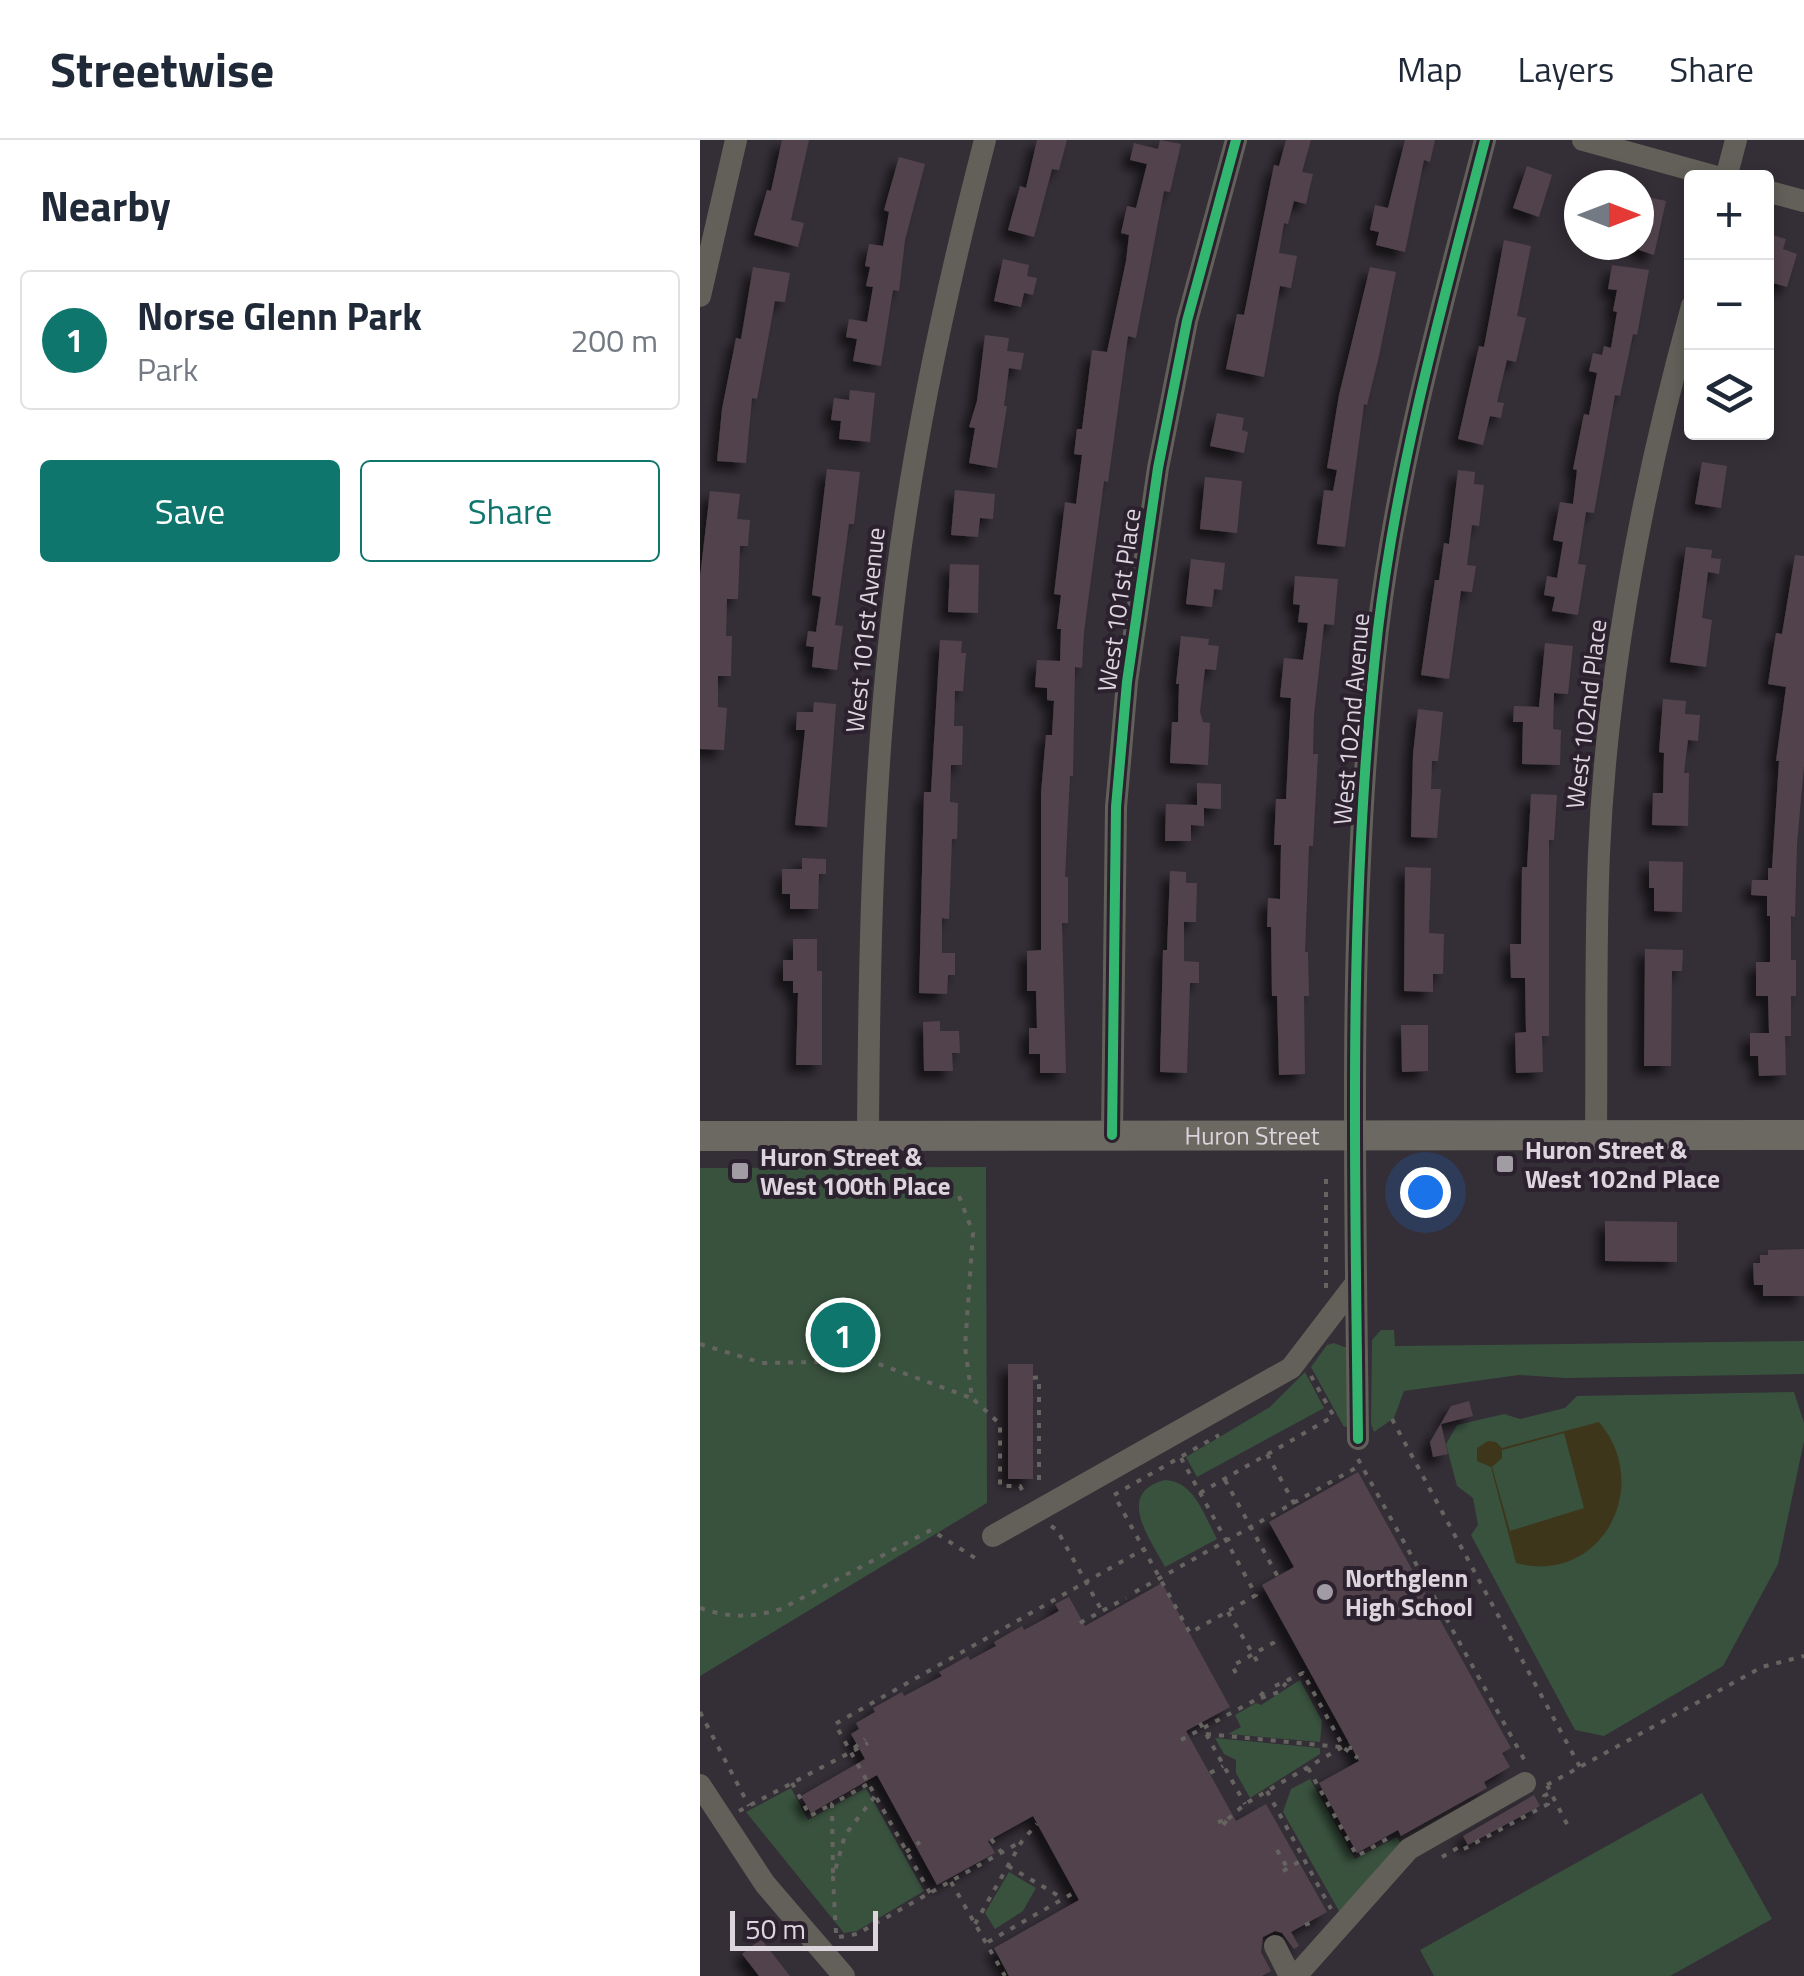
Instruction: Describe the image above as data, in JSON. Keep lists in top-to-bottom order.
{
  "streets": {
    "main road": ["Huron Street"],
    "street": [
      "West 101st Place",
      "West 101st Avenue",
      "West 102nd Place",
      "West 102nd Avenue"
    ]
  },
  "crossings": [
    ["West 101st Place", "Huron Street"],
    ["West 101st Avenue", "Huron Street"],
    ["West 102nd Place", "Huron Street"],
    ["West 102nd Avenue", "Huron Street"]
  ],
  "places": {
    "transit": ["Huron Street & West 102nd Place", "Huron Street & West 100th Place"],
    "other": ["Northglenn High School"]
  },
  "scale_bar": "50 m",
  "north": "right",
  "page": {
    "header": "Streetwise",
    "nav": ["Map", "Layers", "Share"],
    "heading": "Nearby",
    "map_buttons": ["+", "−"],
    "list": [
      {
        "mark": "1",
        "name": "Norse Glenn Park",
        "note": "Park",
        "value": "200 m"
      }
    ],
    "buttons": ["Save", "Share"],
    "pins": "1",
    "scale": "50 m"
  }
}
